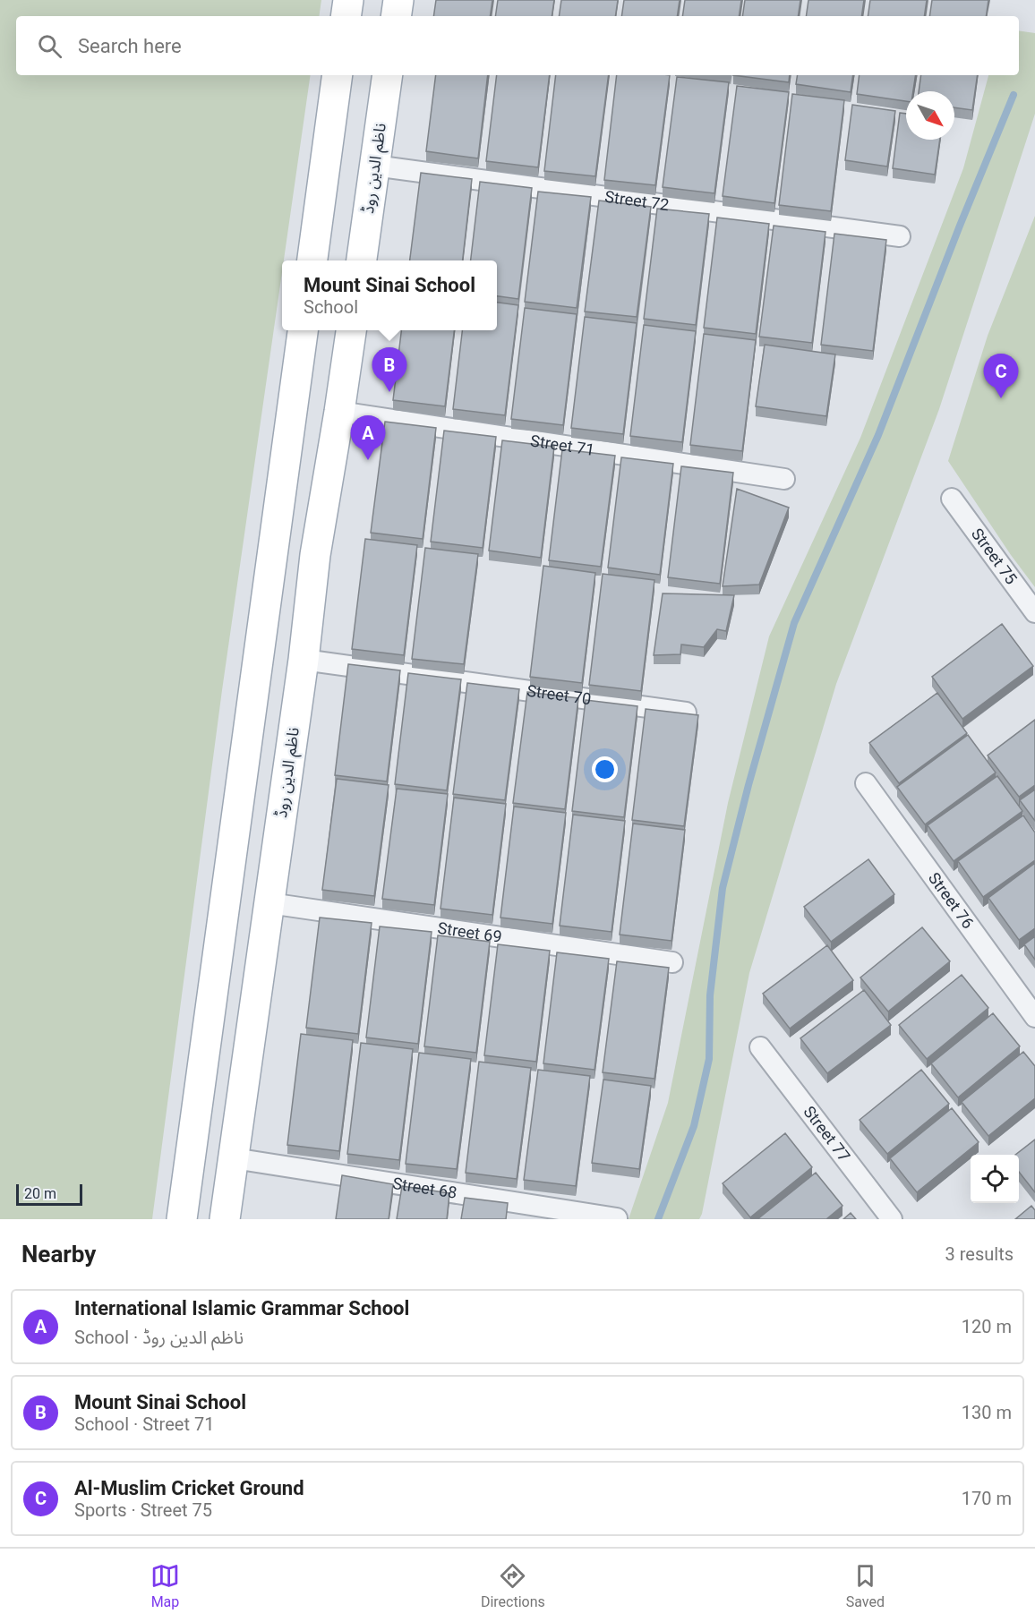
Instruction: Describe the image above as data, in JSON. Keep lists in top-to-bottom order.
{
  "streets": {
    "main road": ["ناظم الدین روڈ"],
    "street": [
      "Street 72",
      "Street 71",
      "Street 75",
      "Street 70",
      "Street 76",
      "Street 69",
      "Street 77",
      "Street 68"
    ]
  },
  "crossings": [
    ["ناظم الدین روڈ", "Street 72"],
    ["ناظم الدین روڈ", "Street 71"],
    ["ناظم الدین روڈ", "Street 70"],
    ["ناظم الدین روڈ", "Street 69"],
    ["ناظم الدین روڈ", "Street 68"]
  ],
  "scale_bar": "20 m",
  "north": "bottom right",
  "page": {
    "search": "Search here",
    "popup": ["Mount Sinai School", "School"],
    "pins": ["B", "C", "A"],
    "scale": "20 m",
    "heading": ["Nearby", "3 results"],
    "list": [
      {
        "mark": "A",
        "name": "International Islamic Grammar School",
        "note": "School · ناظم الدین روڈ",
        "value": "120 m"
      },
      {
        "mark": "B",
        "name": "Mount Sinai School",
        "note": "School · Street 71",
        "value": "130 m"
      },
      {
        "mark": "C",
        "name": "Al-Muslim Cricket Ground",
        "note": "Sports · Street 75",
        "value": "170 m"
      }
    ],
    "nav": ["Map", "Directions", "Saved"]
  }
}
